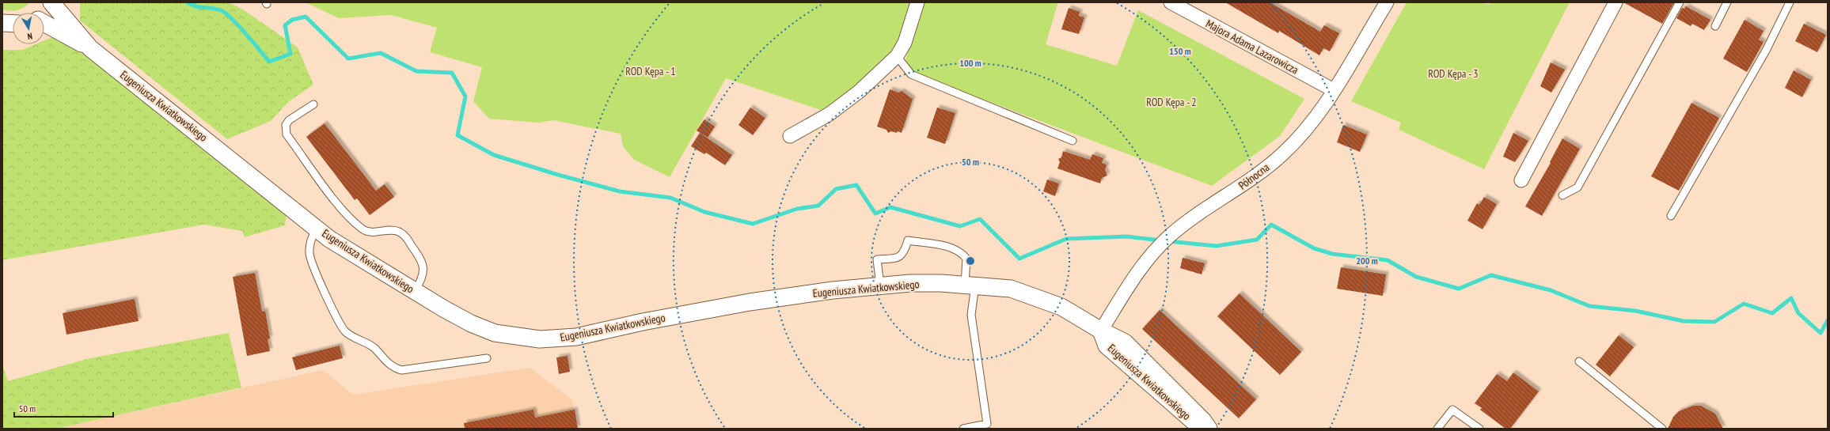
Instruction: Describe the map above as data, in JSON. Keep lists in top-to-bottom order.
{
  "streets": {
    "street": ["Majora Adama Lazarowicza", "Eugeniusza Kwiatkowskiego", "Północna"]
  },
  "crossings": [
    ["Majora Adama Lazarowicza", "Północna"],
    ["Eugeniusza Kwiatkowskiego", "Północna"]
  ],
  "parks": ["ROD Kępa - 1", "ROD Kępa - 3", "ROD Kępa - 2"],
  "scale_bar": "50 m",
  "north": "bottom",
  "rings": [
    "150 m",
    "100 m",
    "50 m",
    "200 m"
  ]
}
